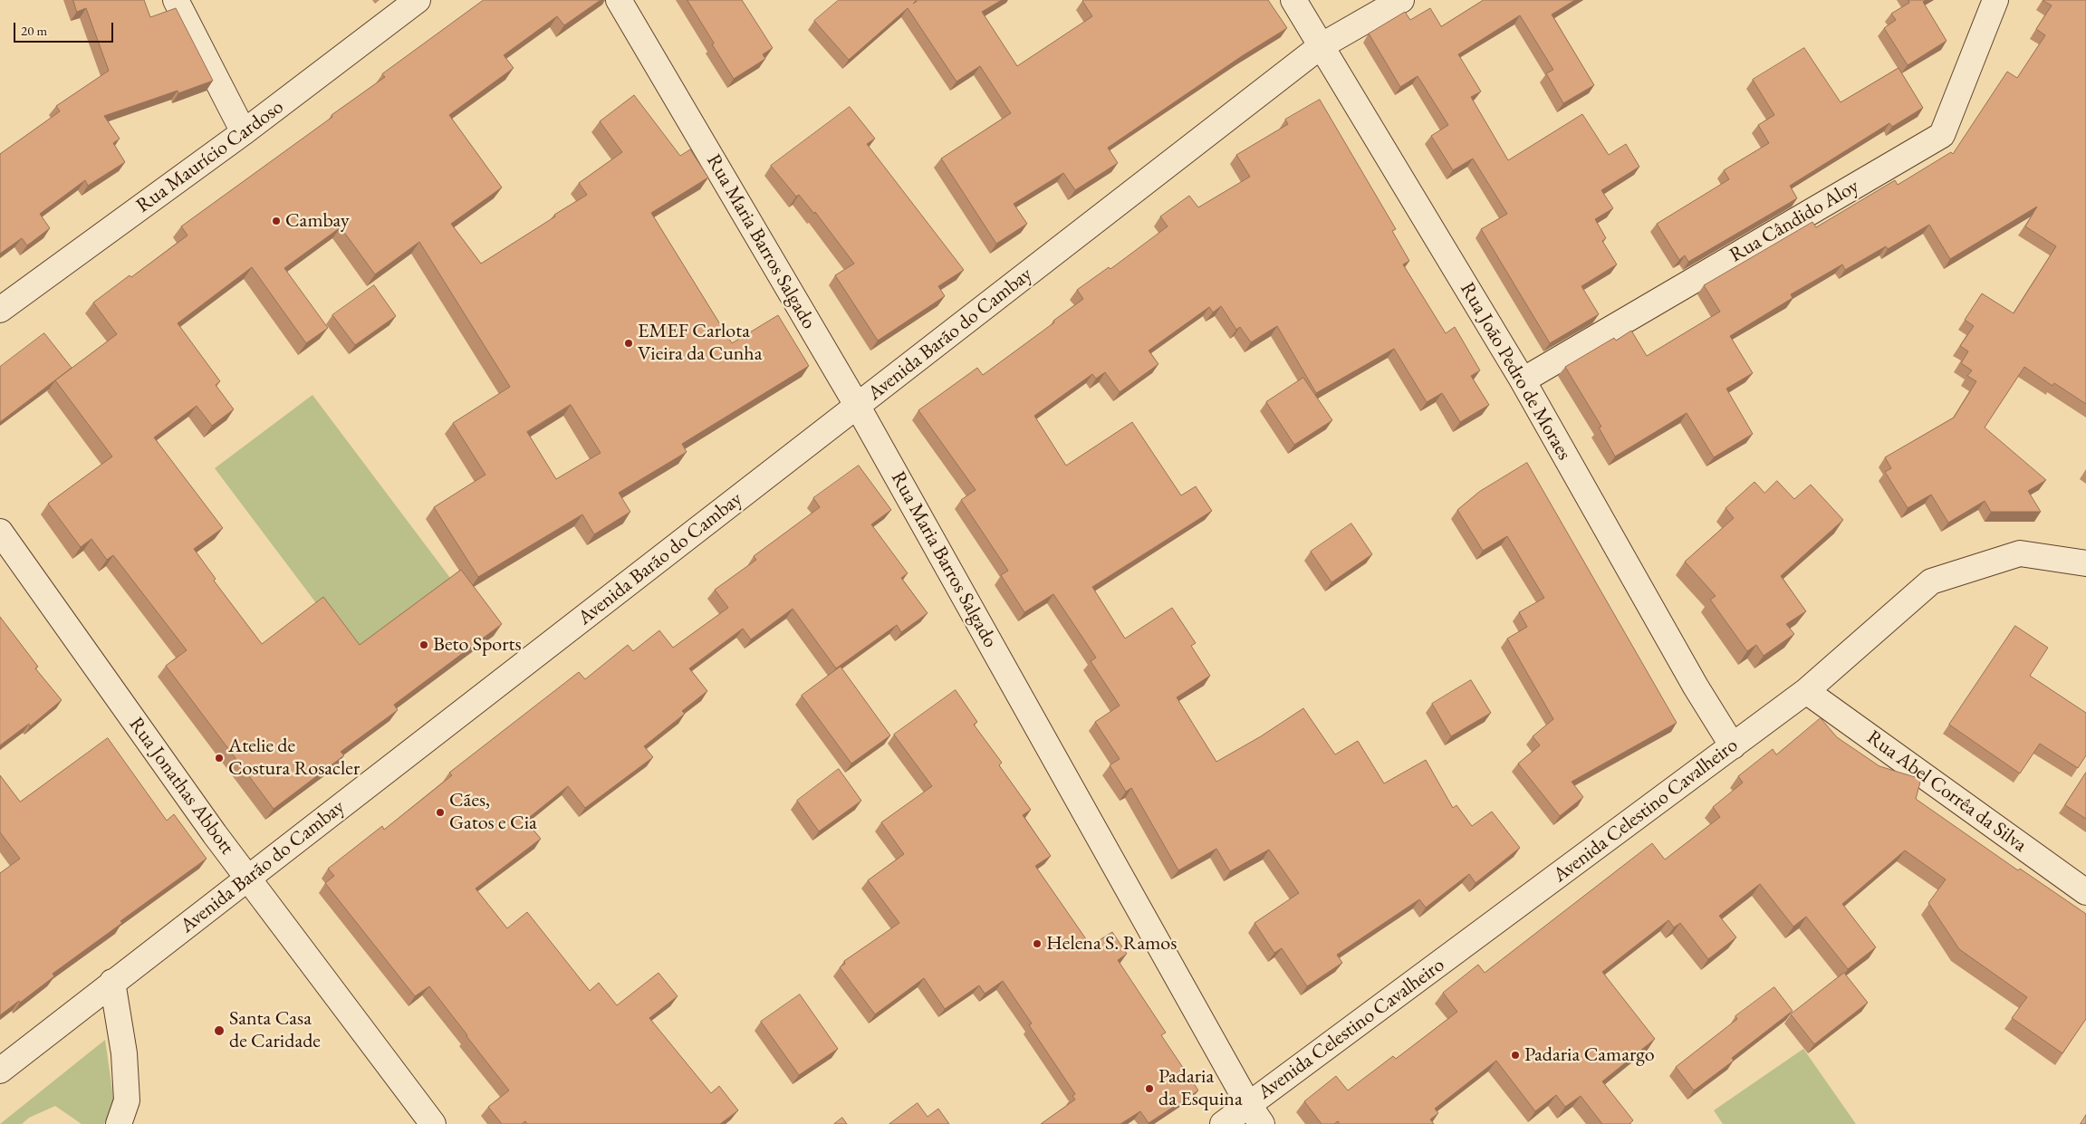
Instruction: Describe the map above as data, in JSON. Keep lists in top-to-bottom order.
{
  "streets": {
    "street": [
      "Rua Maurício Cardoso",
      "Rua Cândido Aloy",
      "Rua Maria Barros Salgado",
      "Avenida Barão do Cambay",
      "Rua João Pedro de Moraes",
      "Rua Jonathas Abbott",
      "Rua Abel Corrêa da Silva",
      "Avenida Celestino Cavalheiro"
    ]
  },
  "crossings": [
    ["Rua Cândido Aloy", "Rua João Pedro de Moraes"],
    ["Rua Maria Barros Salgado", "Avenida Barão do Cambay"],
    ["Rua Maria Barros Salgado", "Avenida Celestino Cavalheiro"],
    ["Avenida Barão do Cambay", "Rua João Pedro de Moraes"],
    ["Avenida Barão do Cambay", "Rua Jonathas Abbott"],
    ["Rua João Pedro de Moraes", "Avenida Celestino Cavalheiro"],
    ["Rua Abel Corrêa da Silva", "Avenida Celestino Cavalheiro"]
  ],
  "places": [
    "Cambay",
    "EMEF Carlota Vieira da Cunha",
    "Beto Sports",
    "Atelie de Costura Rosacler",
    "Cães, Gatos e Cia",
    "Helena S. Ramos",
    "Santa Casa de Caridade",
    "Padaria Camargo",
    "Padaria da Esquina"
  ],
  "scale_bar": "20 m"
}
